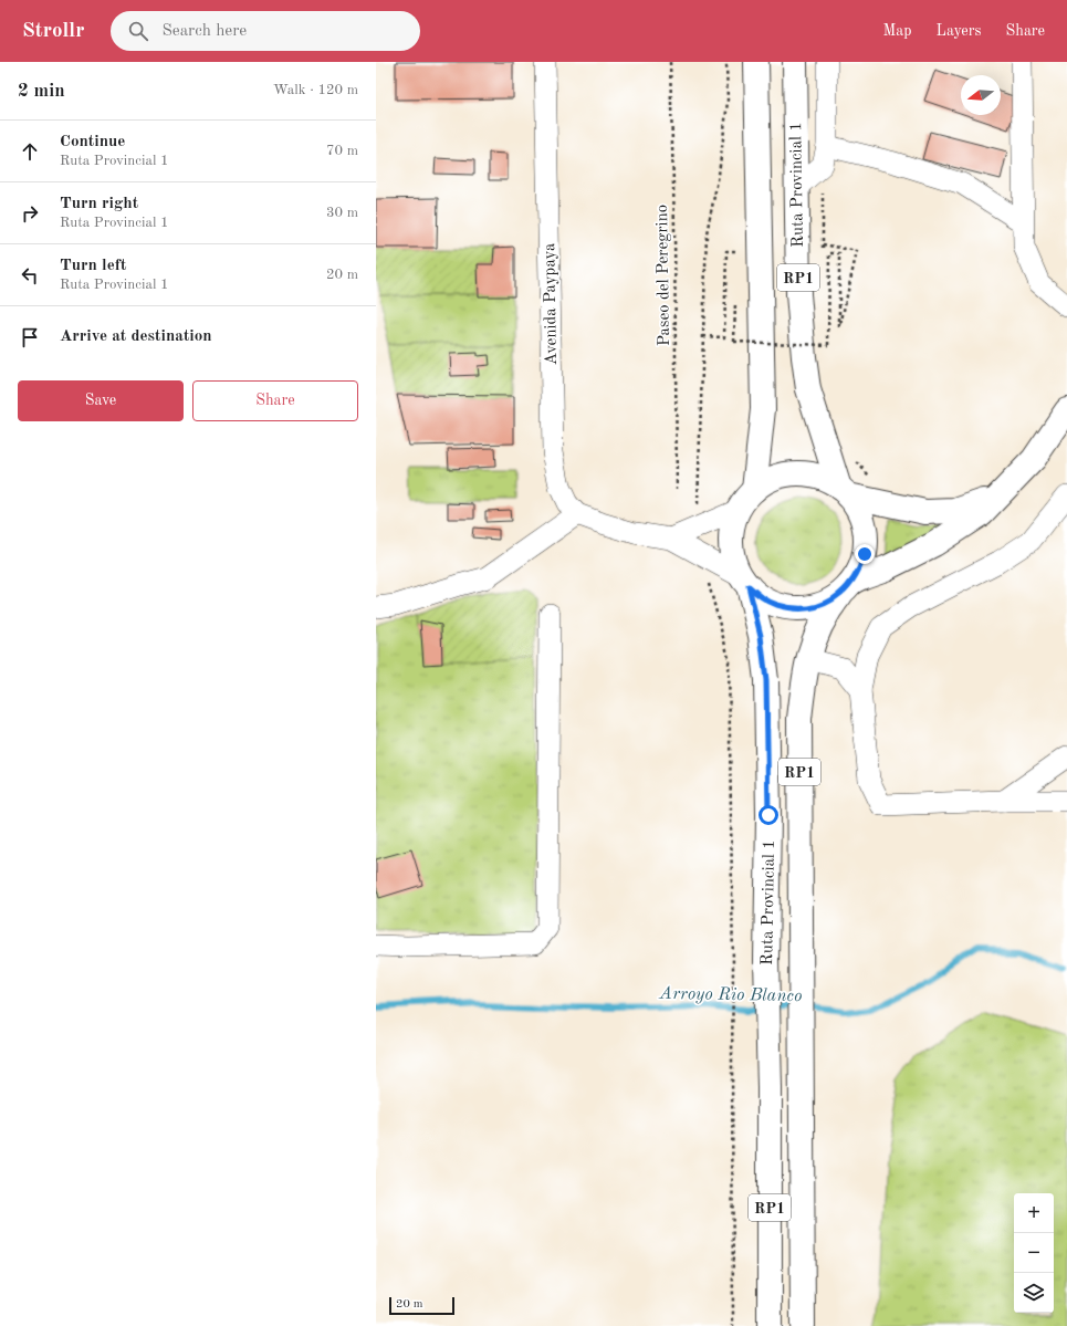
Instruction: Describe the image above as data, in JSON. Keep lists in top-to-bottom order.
{
  "streets": {
    "main road": ["Ruta Provincial 1", "RP1"],
    "street": ["Avenida Paypaya"],
    "path": ["Paseo del Peregrino"]
  },
  "crossings": [
    ["Ruta Provincial 1", "RP1"]
  ],
  "water": ["Arroyo Rio Blanco"],
  "scale_bar": "20 m",
  "north": "left",
  "page": {
    "header": "Strollr",
    "search": "Search here",
    "nav": ["Map", "Layers", "Share"],
    "heading": ["2 min", "Walk · 120 m"],
    "list": [
      ["Continue", "Ruta Provincial 1", "70 m"],
      ["Turn right", "Ruta Provincial 1", "30 m"],
      ["Turn left", "Ruta Provincial 1", "20 m"],
      "Arrive at destination"
    ],
    "buttons": ["Save", "Share"],
    "map_buttons": ["+", "−"],
    "scale": "20 m"
  }
}
